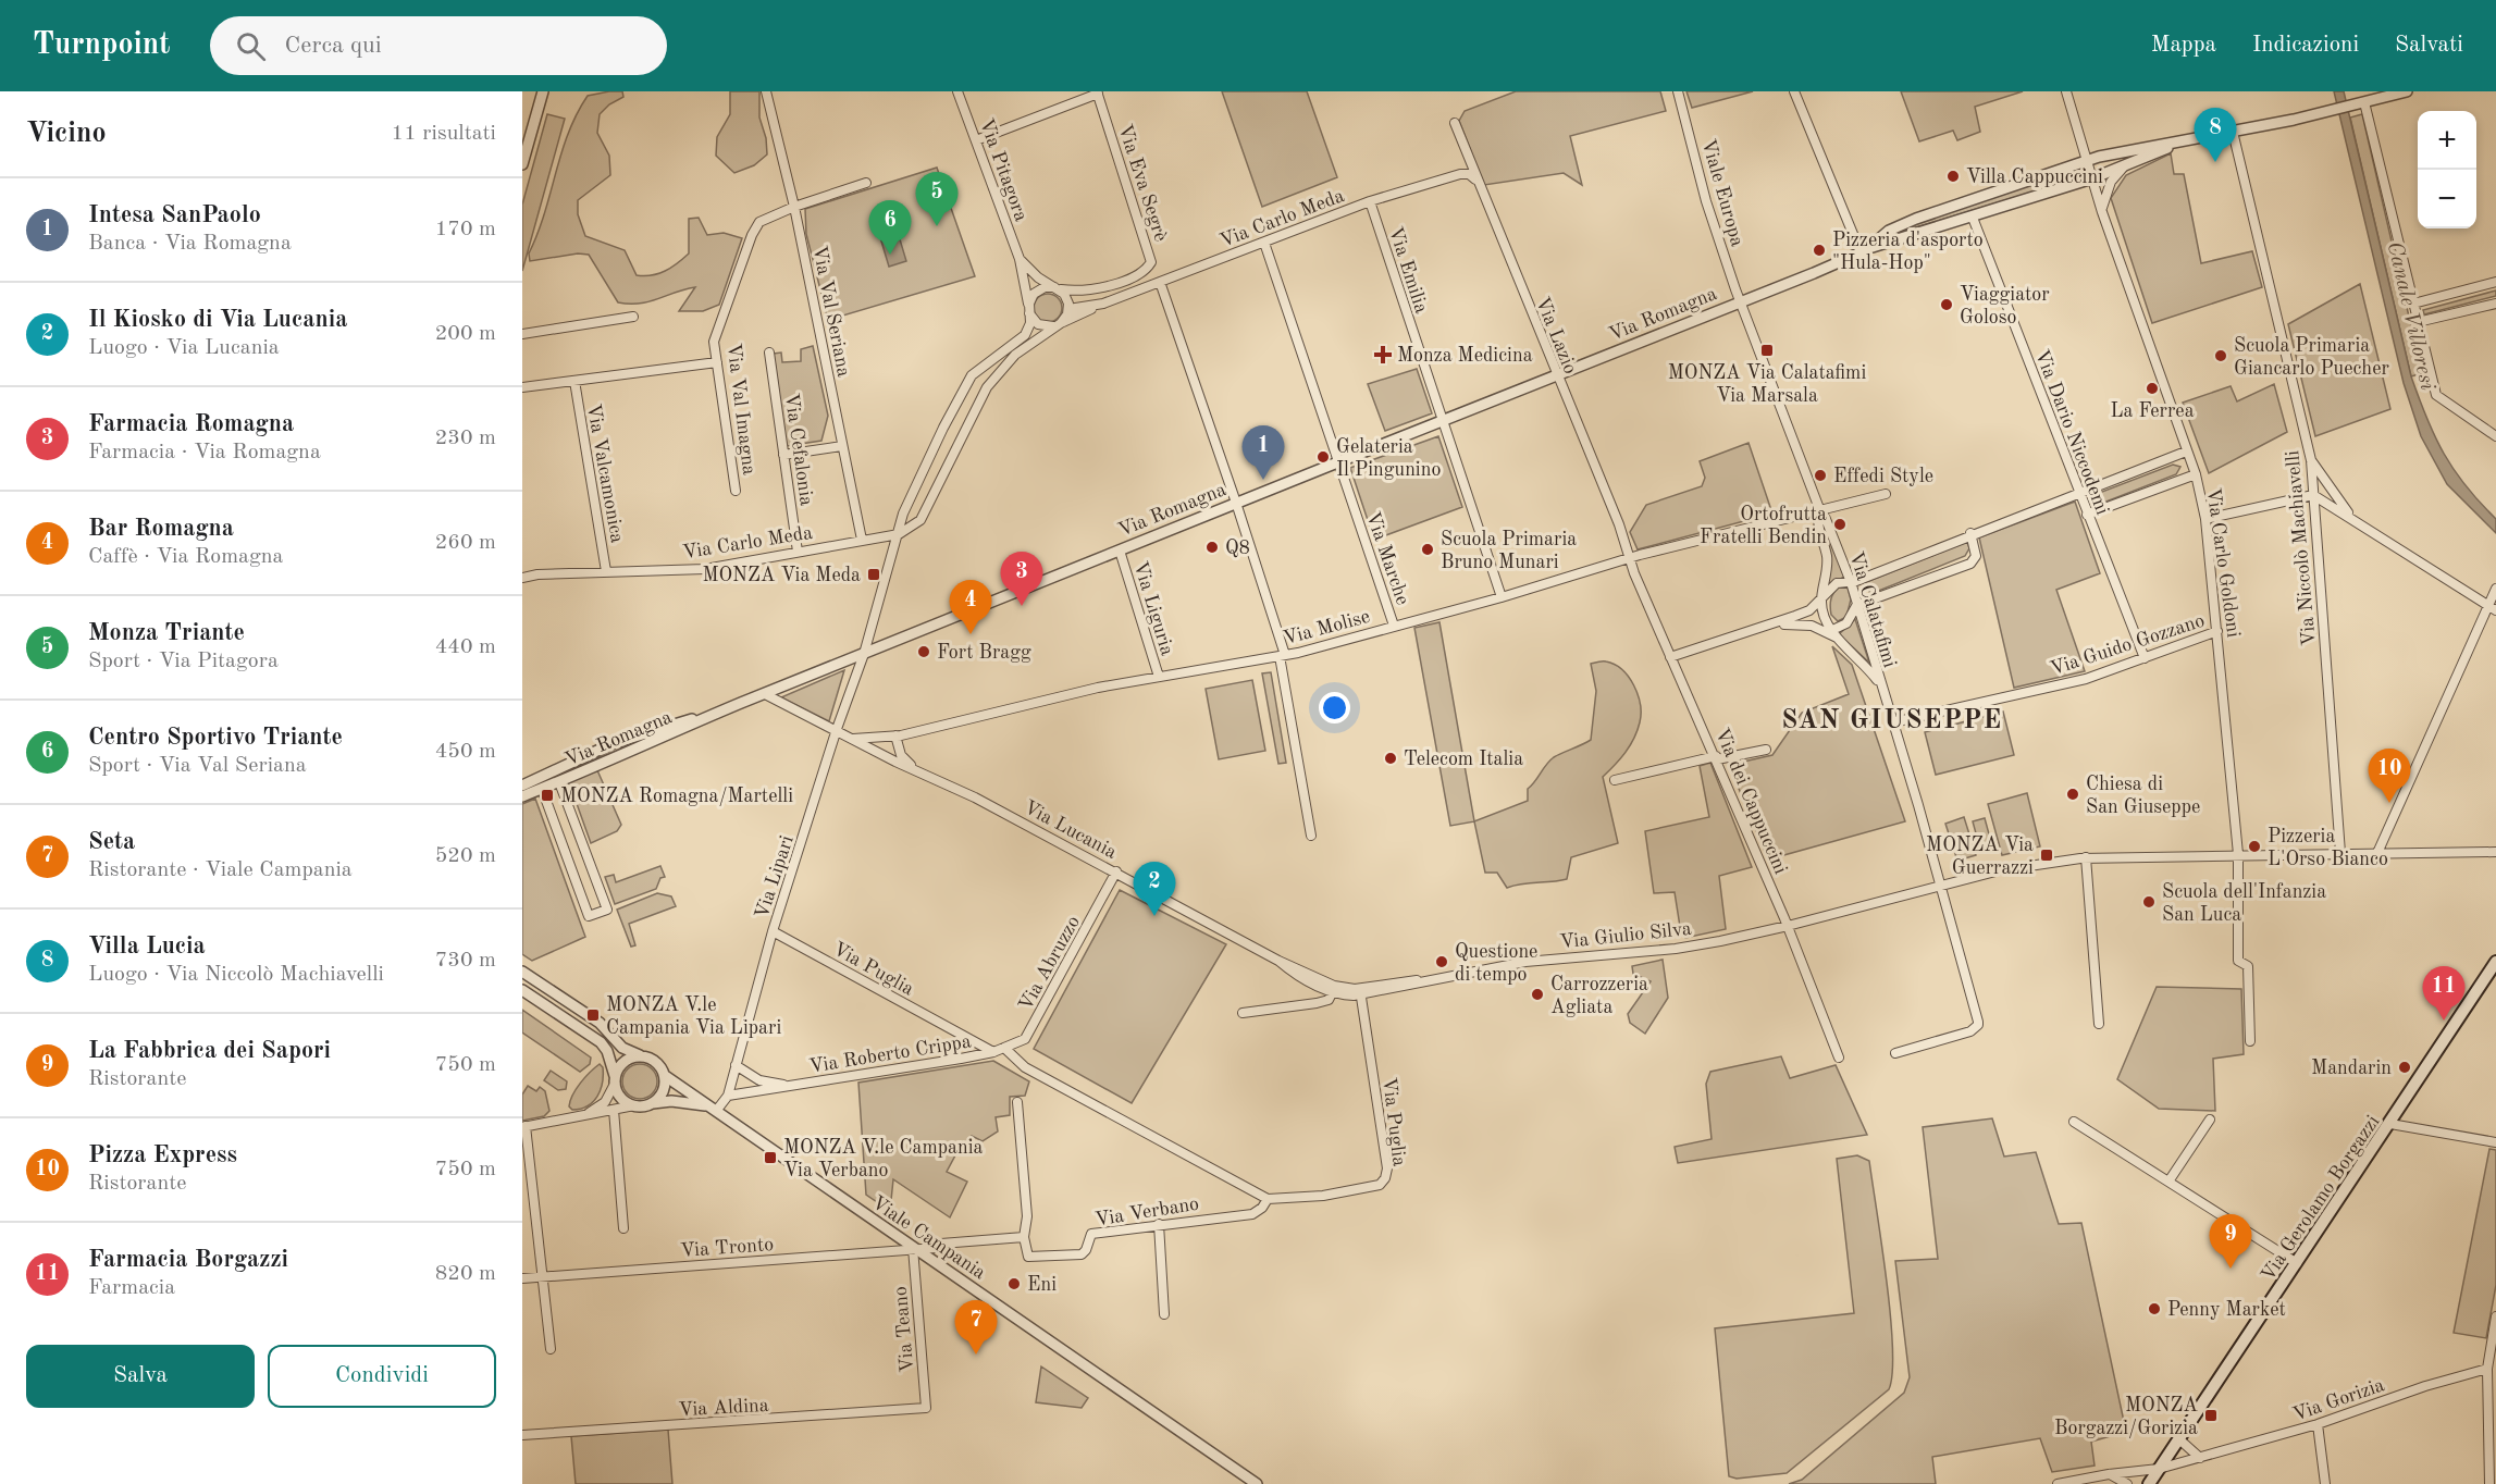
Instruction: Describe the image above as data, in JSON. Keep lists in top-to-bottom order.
{
  "streets": {
    "main road": ["Via Gerolamo Borgazzi"],
    "street": [
      "Via Pitagora",
      "Via Eva Segrè",
      "Viale Europa",
      "Via Carlo Meda",
      "Via Emilia",
      "Via Val Seriana",
      "Via Romagna",
      "Via Lazio",
      "Via Val Imagna",
      "Via Dario Niccodemi",
      "Via Cefalonia",
      "Via Valcamonica",
      "Via Niccolò Machiavelli",
      "Via Marche",
      "Via Carlo Goldoni",
      "Via Liguria",
      "Via Calatafimi",
      "Via Molise",
      "Via Guido Gozzano",
      "Via dei Cappuccini",
      "Via Lucania",
      "Via Lipari",
      "Via Giulio Silva",
      "Via Abruzzo",
      "Via Puglia",
      "Via Roberto Crippa",
      "Via Verbano",
      "Viale Campania",
      "Via Tronto",
      "Via Teano",
      "Via Gorizia",
      "Via Aldina"
    ]
  },
  "crossings": [
    ["Via Pitagora", "Via Eva Segrè"],
    ["Via Pitagora", "Via Carlo Meda"],
    ["Via Eva Segrè", "Via Carlo Meda"],
    ["Viale Europa", "Via Romagna"],
    ["Viale Europa", "Via Calatafimi"],
    ["Via Carlo Meda", "Via Emilia"],
    ["Via Carlo Meda", "Via Val Seriana"],
    ["Via Carlo Meda", "Via Lazio"],
    ["Via Carlo Meda", "Via Cefalonia"],
    ["Via Carlo Meda", "Via Valcamonica"],
    ["Via Carlo Meda", "Via Marche"],
    ["Via Emilia", "Via Romagna"],
    ["Via Emilia", "Via Molise"],
    ["Via Val Seriana", "Via Val Imagna"],
    ["Via Romagna", "Via Lazio"],
    ["Via Romagna", "Via Marche"],
    ["Via Romagna", "Via Liguria"],
    ["Via Romagna", "Via Calatafimi"],
    ["Via Romagna", "Via Lipari"],
    ["Via Lazio", "Via Molise"],
    ["Via Lazio", "Via dei Cappuccini"],
    ["Via Dario Niccodemi", "Via Guido Gozzano"],
    ["Via Niccolò Machiavelli", "Via Giulio Silva"],
    ["Via Marche", "Via Molise"],
    ["Via Carlo Goldoni", "Via Guido Gozzano"],
    ["Via Carlo Goldoni", "Via Giulio Silva"],
    ["Via Liguria", "Via Molise"],
    ["Via Calatafimi", "Via Molise"],
    ["Via Calatafimi", "Via Guido Gozzano"],
    ["Via Calatafimi", "Via Giulio Silva"],
    ["Via Molise", "Via dei Cappuccini"],
    ["Via Molise", "Via Lucania"],
    ["Via dei Cappuccini", "Via Giulio Silva"],
    ["Via Lucania", "Via Giulio Silva"],
    ["Via Lucania", "Via Abruzzo"],
    ["Via Lipari", "Via Puglia"],
    ["Via Lipari", "Via Roberto Crippa"],
    ["Via Lipari", "Viale Campania"],
    ["Via Giulio Silva", "Via Puglia"],
    ["Via Abruzzo", "Via Puglia"],
    ["Via Abruzzo", "Via Roberto Crippa"],
    ["Via Puglia", "Via Roberto Crippa"],
    ["Via Puglia", "Via Verbano"],
    ["Via Gerolamo Borgazzi", "Via Gorizia"],
    ["Viale Campania", "Via Tronto"],
    ["Viale Campania", "Via Teano"],
    ["Via Tronto", "Via Teano"],
    ["Via Teano", "Via Aldina"]
  ],
  "districts": ["SAN GIUSEPPE"],
  "water": ["Canale Villoresi"],
  "places": {
    "other": [
      "Villa Cappuccini",
      "Pizzeria d'asporto \"Hula-Hop\"",
      "Viaggiator Goloso",
      "Scuola Primaria Giancarlo Puecher",
      "La Ferrea",
      "Gelateria Il Pingunino",
      "Effedi Style",
      "Ortofrutta Fratelli Bendin",
      "Q8",
      "Scuola Primaria Bruno Munari",
      "Fort Bragg",
      "Telecom Italia",
      "Chiesa di San Giuseppe",
      "Pizzeria L'Orso Bianco",
      "Scuola dell'Infanzia San Luca",
      "Questione di tempo",
      "Carrozzeria Agliata",
      "Mandarin",
      "Eni",
      "Penny Market"
    ],
    "transit": [
      "MONZA Via Calatafimi Via Marsala",
      "MONZA Via Meda",
      "MONZA Romagna/Martelli",
      "MONZA Via Guerrazzi",
      "MONZA V.le Campania Via Lipari",
      "MONZA V.le Campania Via Verbano",
      "MONZA Borgazzi/Gorizia"
    ],
    "health": ["Monza Medicina"]
  },
  "page": {
    "header": "Turnpoint",
    "search": "Cerca qui",
    "nav": ["Mappa", "Indicazioni", "Salvati"],
    "heading": ["Vicino", "11 risultati"],
    "pins": [
      "8",
      "5",
      "6",
      "1",
      "3",
      "4",
      "10",
      "2",
      "11",
      "9",
      "7"
    ],
    "map_buttons": ["+", "−"],
    "list": [
      {
        "mark": "1",
        "name": "Intesa SanPaolo",
        "note": "Banca · Via Romagna",
        "value": "170 m"
      },
      {
        "mark": "2",
        "name": "Il Kiosko di Via Lucania",
        "note": "Luogo · Via Lucania",
        "value": "200 m"
      },
      {
        "mark": "3",
        "name": "Farmacia Romagna",
        "note": "Farmacia · Via Romagna",
        "value": "230 m"
      },
      {
        "mark": "4",
        "name": "Bar Romagna",
        "note": "Caffè · Via Romagna",
        "value": "260 m"
      },
      {
        "mark": "5",
        "name": "Monza Triante",
        "note": "Sport · Via Pitagora",
        "value": "440 m"
      },
      {
        "mark": "6",
        "name": "Centro Sportivo Triante",
        "note": "Sport · Via Val Seriana",
        "value": "450 m"
      },
      {
        "mark": "7",
        "name": "Seta",
        "note": "Ristorante · Viale Campania",
        "value": "520 m"
      },
      {
        "mark": "8",
        "name": "Villa Lucia",
        "note": "Luogo · Via Niccolò Machiavelli",
        "value": "730 m"
      },
      {
        "mark": "9",
        "name": "La Fabbrica dei Sapori",
        "note": "Ristorante",
        "value": "750 m"
      },
      {
        "mark": "10",
        "name": "Pizza Express",
        "note": "Ristorante",
        "value": "750 m"
      },
      {
        "mark": "11",
        "name": "Farmacia Borgazzi",
        "note": "Farmacia",
        "value": "820 m"
      }
    ],
    "buttons": ["Salva", "Condividi"]
  }
}
